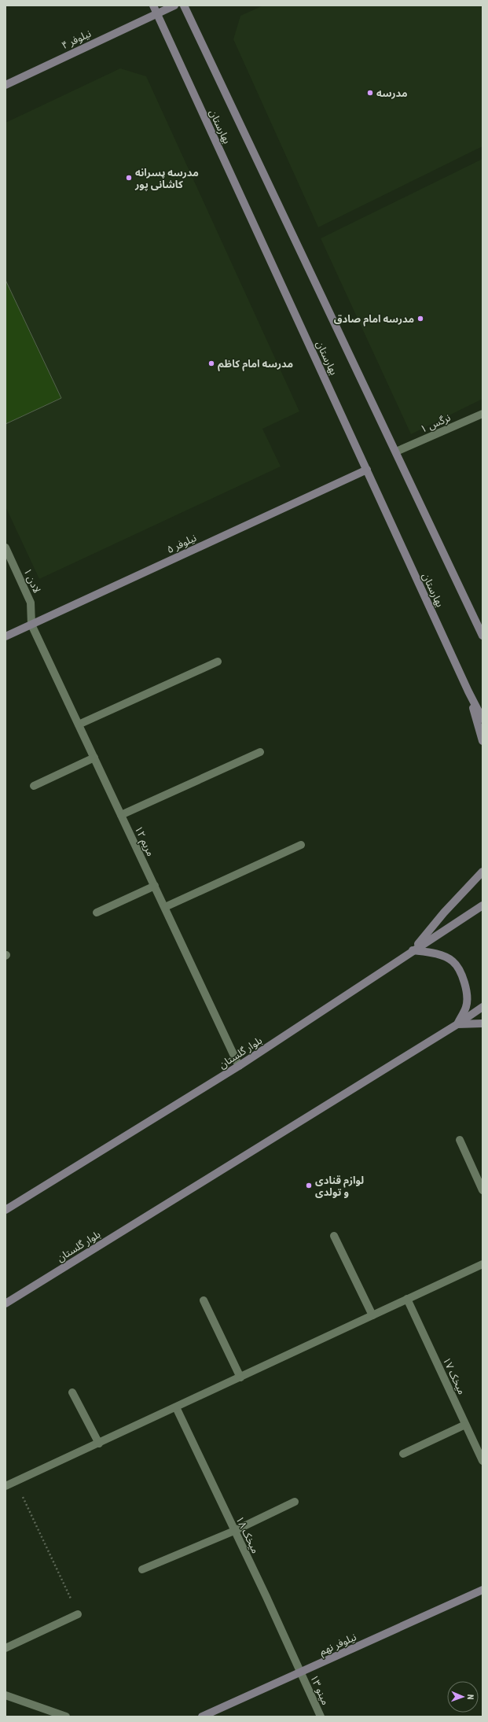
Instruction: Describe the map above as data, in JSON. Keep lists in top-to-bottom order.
{
  "streets": {
    "main road": [
      "نیلوفر ۴",
      "بهارستان",
      "نیلوفر ۵",
      "بلوار گلستان",
      "نیلوفر نهم"
    ],
    "street": [
      "نرگس ۱",
      "لادن ۱",
      "مریم ۱۲",
      "میخک ۱۷",
      "میخک ۱۸",
      "مینو ۱۳"
    ]
  },
  "crossings": [
    ["نیلوفر ۴", "بهارستان"],
    ["بهارستان", "نرگس ۱"],
    ["بهارستان", "نیلوفر ۵"],
    ["نیلوفر ۵", "لادن ۱"],
    ["نیلوفر ۵", "مریم ۱۲"],
    ["لادن ۱", "مریم ۱۲"],
    ["مریم ۱۲", "بلوار گلستان"],
    ["میخک ۱۸", "نیلوفر نهم"],
    ["میخک ۱۸", "مینو ۱۳"],
    ["نیلوفر نهم", "مینو ۱۳"]
  ],
  "places": [
    "مدرسه",
    "مدرسه پسرانه کاشانی پور",
    "مدرسه امام صادق",
    "مدرسه امام کاظم",
    "لوازم قنادی و تولدی"
  ],
  "north": "right"
}
